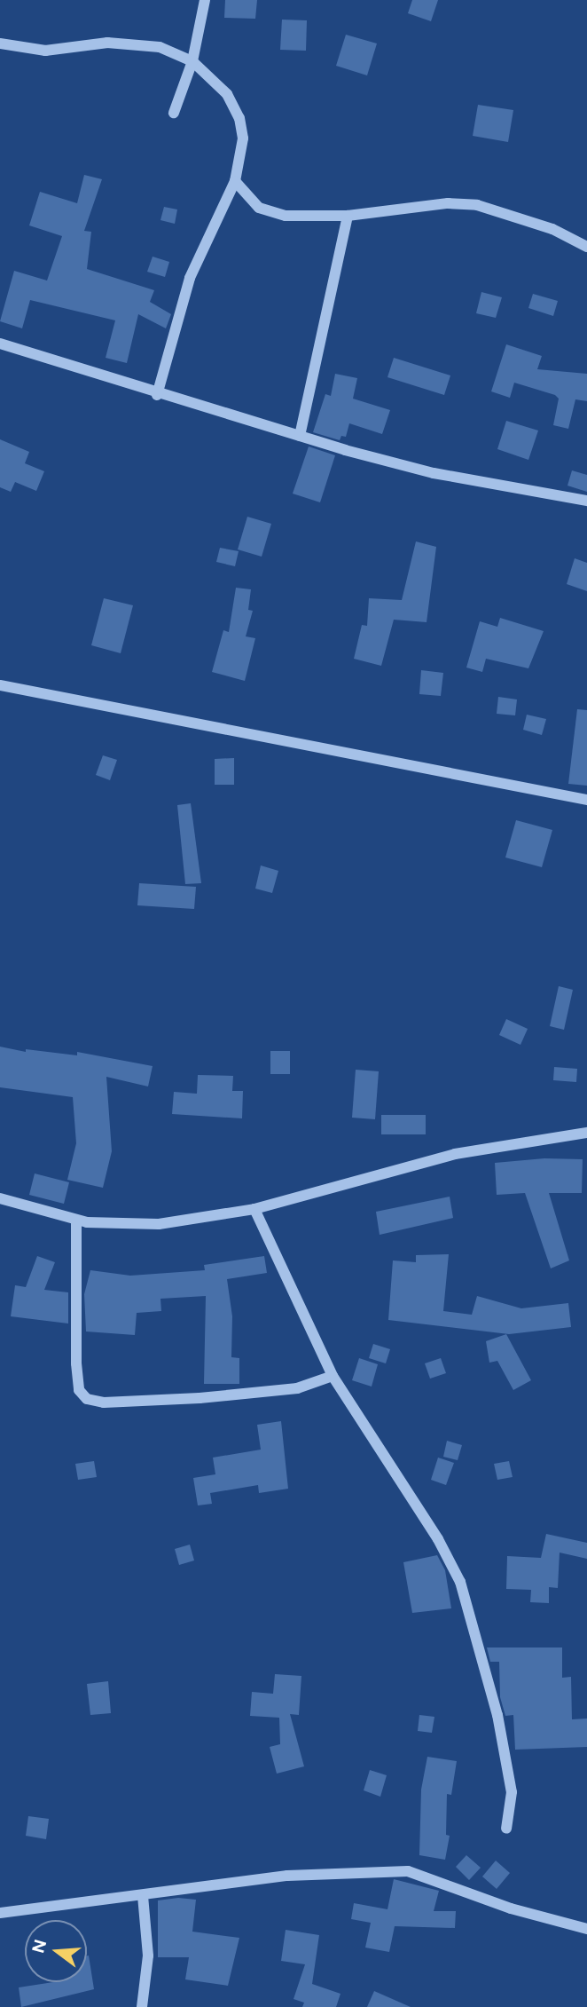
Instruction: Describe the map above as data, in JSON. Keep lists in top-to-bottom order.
{
  "north": "left"
}
